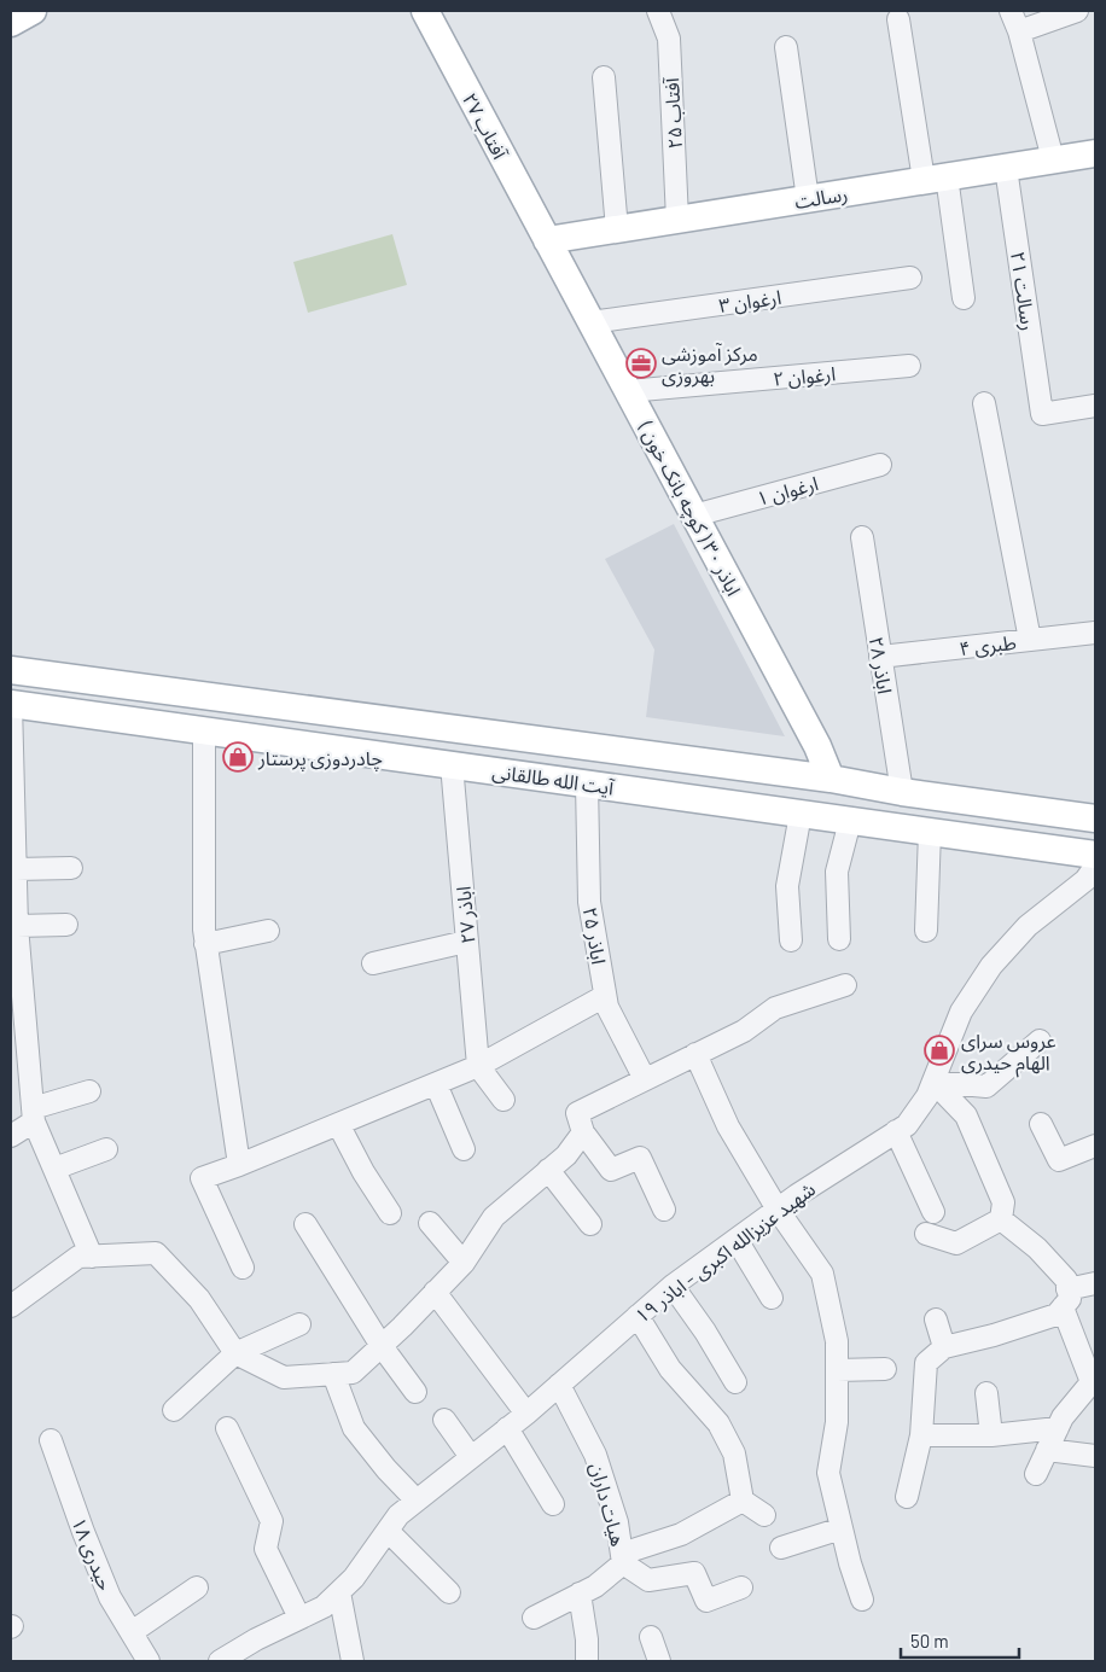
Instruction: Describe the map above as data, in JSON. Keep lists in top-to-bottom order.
{
  "streets": {
    "main road": [
      "آفتاب ۲۷",
      "رسالت",
      "اباذر ۳۰ ( کوچه بانک خون )",
      "آیت الله طالقانی"
    ],
    "street": [
      "آفتاب ۲۵",
      "رسالت ۲۱",
      "ارغوان ۳",
      "ارغوان ۲",
      "ارغوان ۱",
      "طبری ۴",
      "اباذر ۲۸",
      "اباذر ۲۷",
      "اباذر ۲۵",
      "شهید عزیزالله اکبری - اباذر ۱۹",
      "هیات داران",
      "حیدری ۱۸"
    ]
  },
  "crossings": [
    ["آفتاب ۲۵", "رسالت"],
    ["آفتاب ۲۷", "رسالت"],
    ["آفتاب ۲۷", "اباذر ۳۰ ( کوچه بانک خون )"],
    ["رسالت", "رسالت ۲۱"],
    ["رسالت", "اباذر ۳۰ ( کوچه بانک خون )"],
    ["ارغوان ۳", "اباذر ۳۰ ( کوچه بانک خون )"],
    ["ارغوان ۲", "اباذر ۳۰ ( کوچه بانک خون )"],
    ["ارغوان ۱", "اباذر ۳۰ ( کوچه بانک خون )"],
    ["اباذر ۳۰ ( کوچه بانک خون )", "آیت الله طالقانی"],
    ["طبری ۴", "اباذر ۲۸"],
    ["اباذر ۲۸", "آیت الله طالقانی"],
    ["آیت الله طالقانی", "اباذر ۲۷"],
    ["آیت الله طالقانی", "اباذر ۲۵"],
    ["شهید عزیزالله اکبری - اباذر ۱۹", "هیات داران"]
  ],
  "places": {
    "office": ["مرکز آموزشی بهروزی"],
    "shop": ["چادردوزی پرستار", "عروس سرای الهام حیدری"]
  },
  "scale_bar": "50 m"
}
